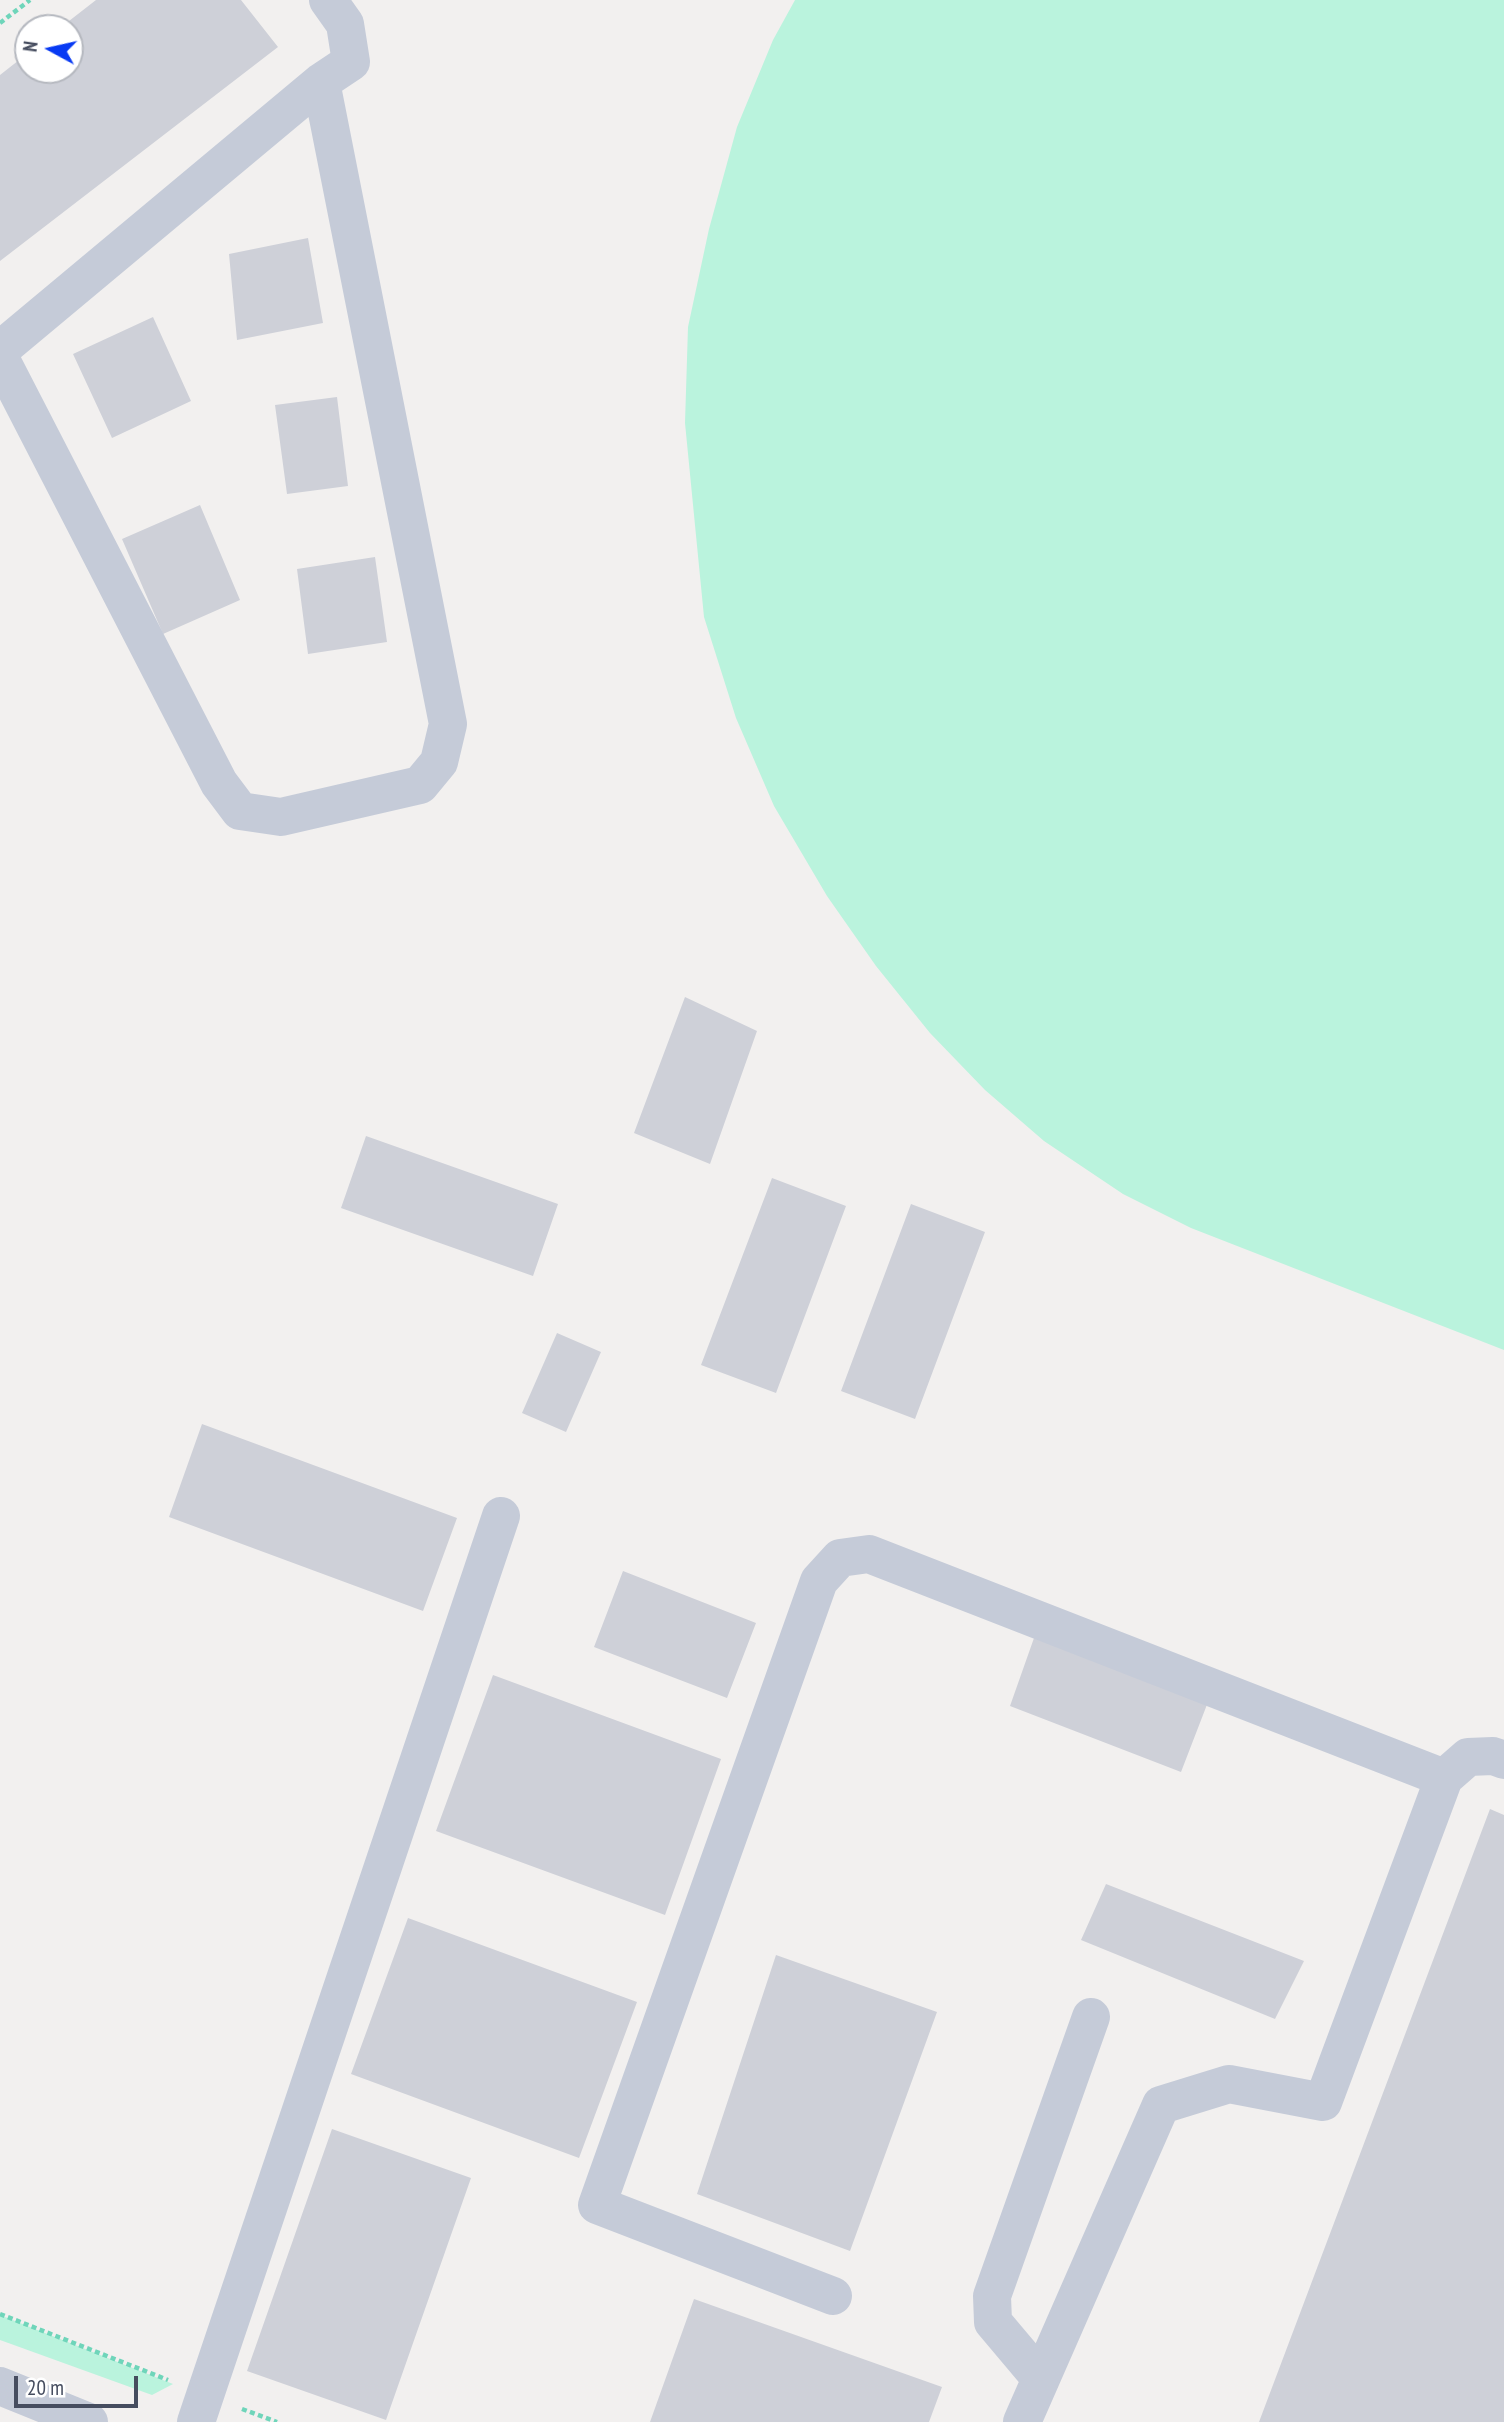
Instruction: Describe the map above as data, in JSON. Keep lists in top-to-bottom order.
{
  "scale_bar": "20 m",
  "north": "left"
}
